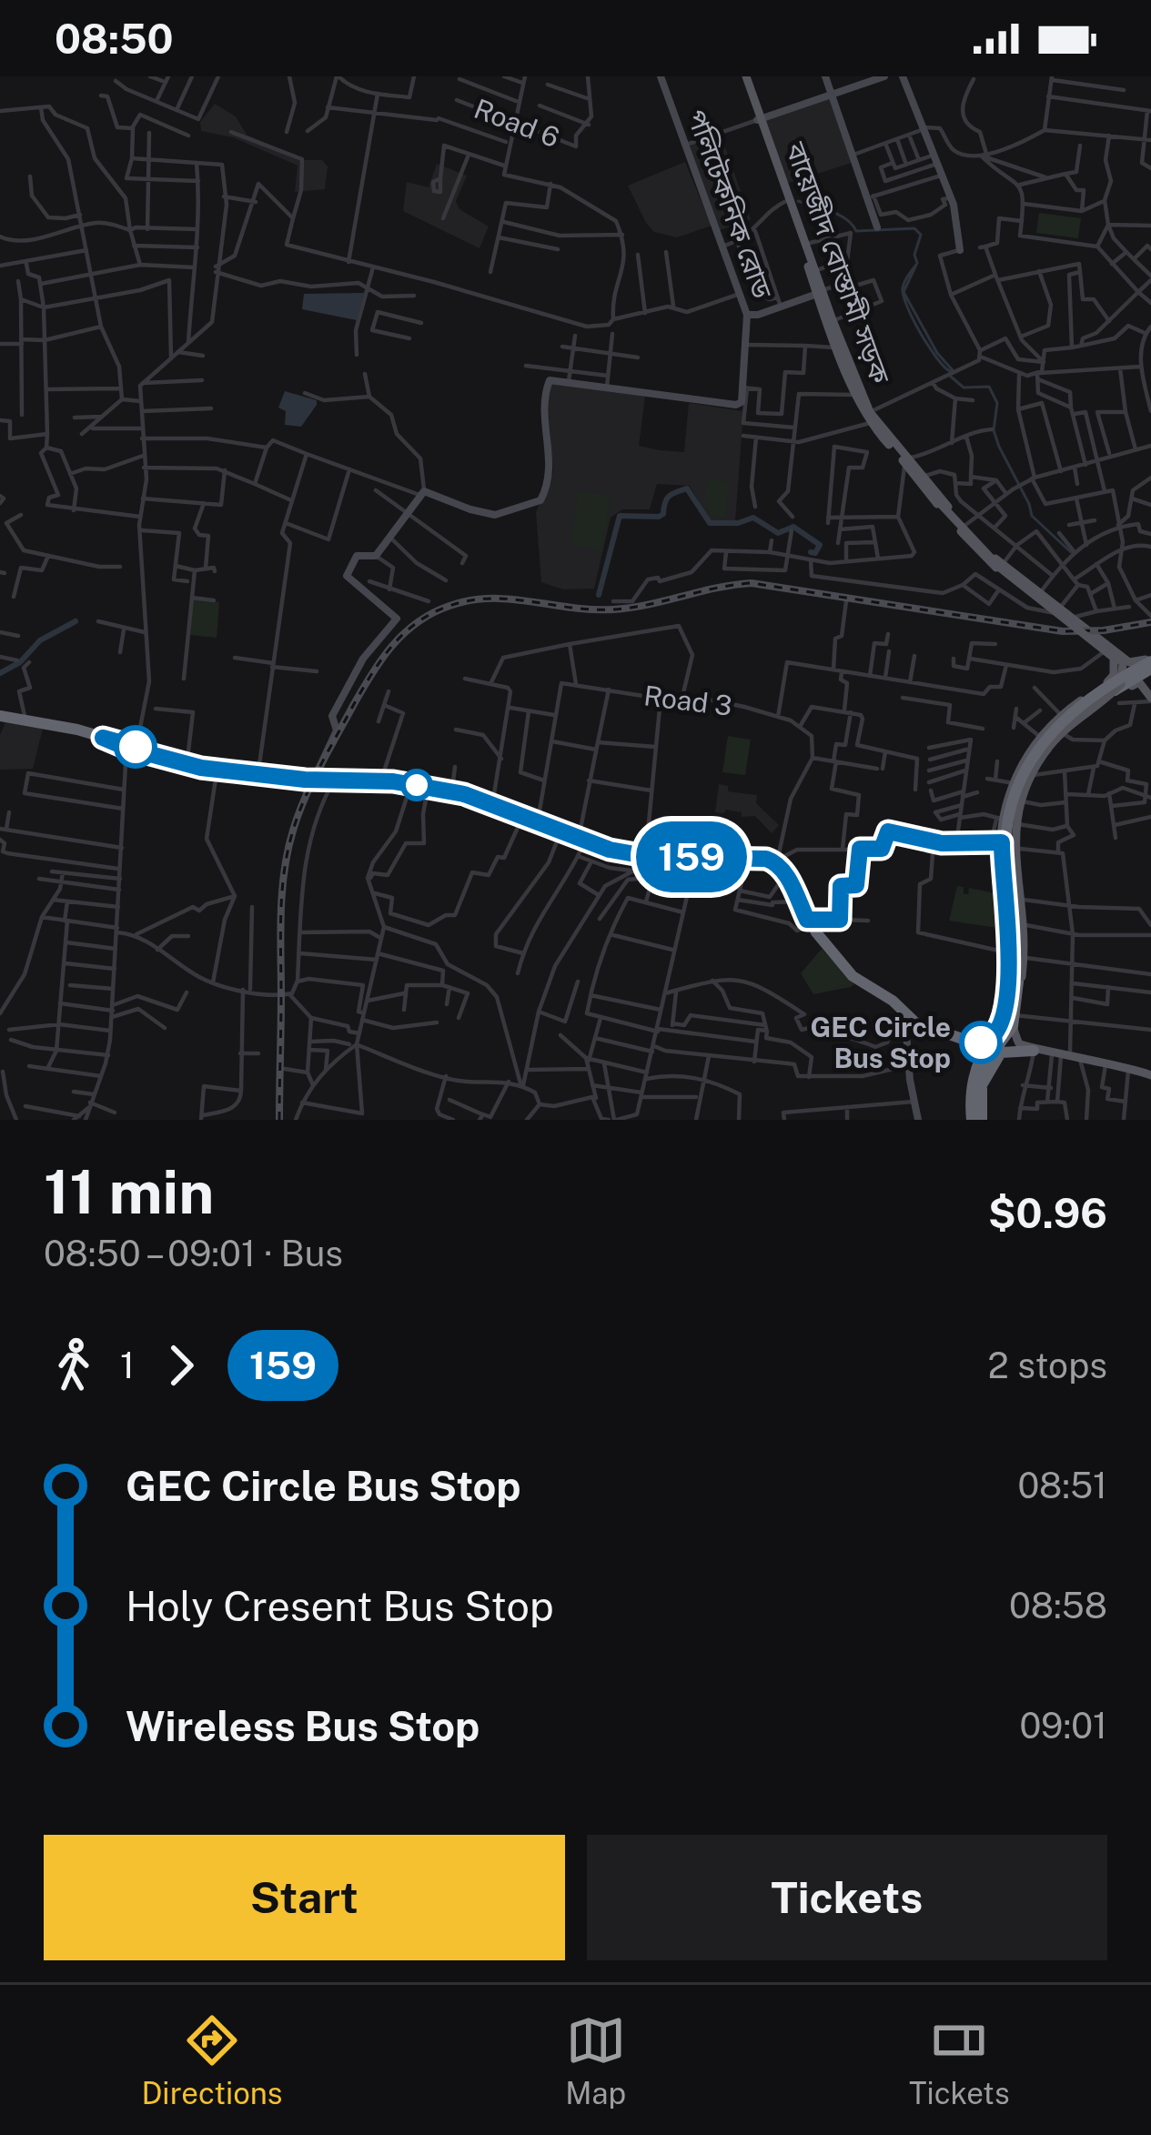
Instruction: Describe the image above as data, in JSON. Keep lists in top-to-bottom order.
{
  "streets": {
    "main road": ["পলিটেকনিক রোড", "বায়েজীদ বোস্তামী সড়ক"],
    "street": ["Road 6", "Road 3"]
  },
  "places": ["GEC Circle Bus Stop"],
  "lines": ["bus line 159"],
  "page": {
    "status": "08:50",
    "on_map": "159",
    "heading": ["11 min", "08:50 – 09:01 · Bus", "$0.96"],
    "legs": ["1", "159", "2 stops"],
    "list": [
      {
        "name": "GEC Circle Bus Stop",
        "value": "08:51"
      },
      {
        "name": "Holy Cresent Bus Stop",
        "value": "08:58"
      },
      {
        "name": "Wireless Bus Stop",
        "value": "09:01"
      }
    ],
    "buttons": ["Start", "Tickets"],
    "tabs": ["Directions", "Map", "Tickets"]
  }
}
